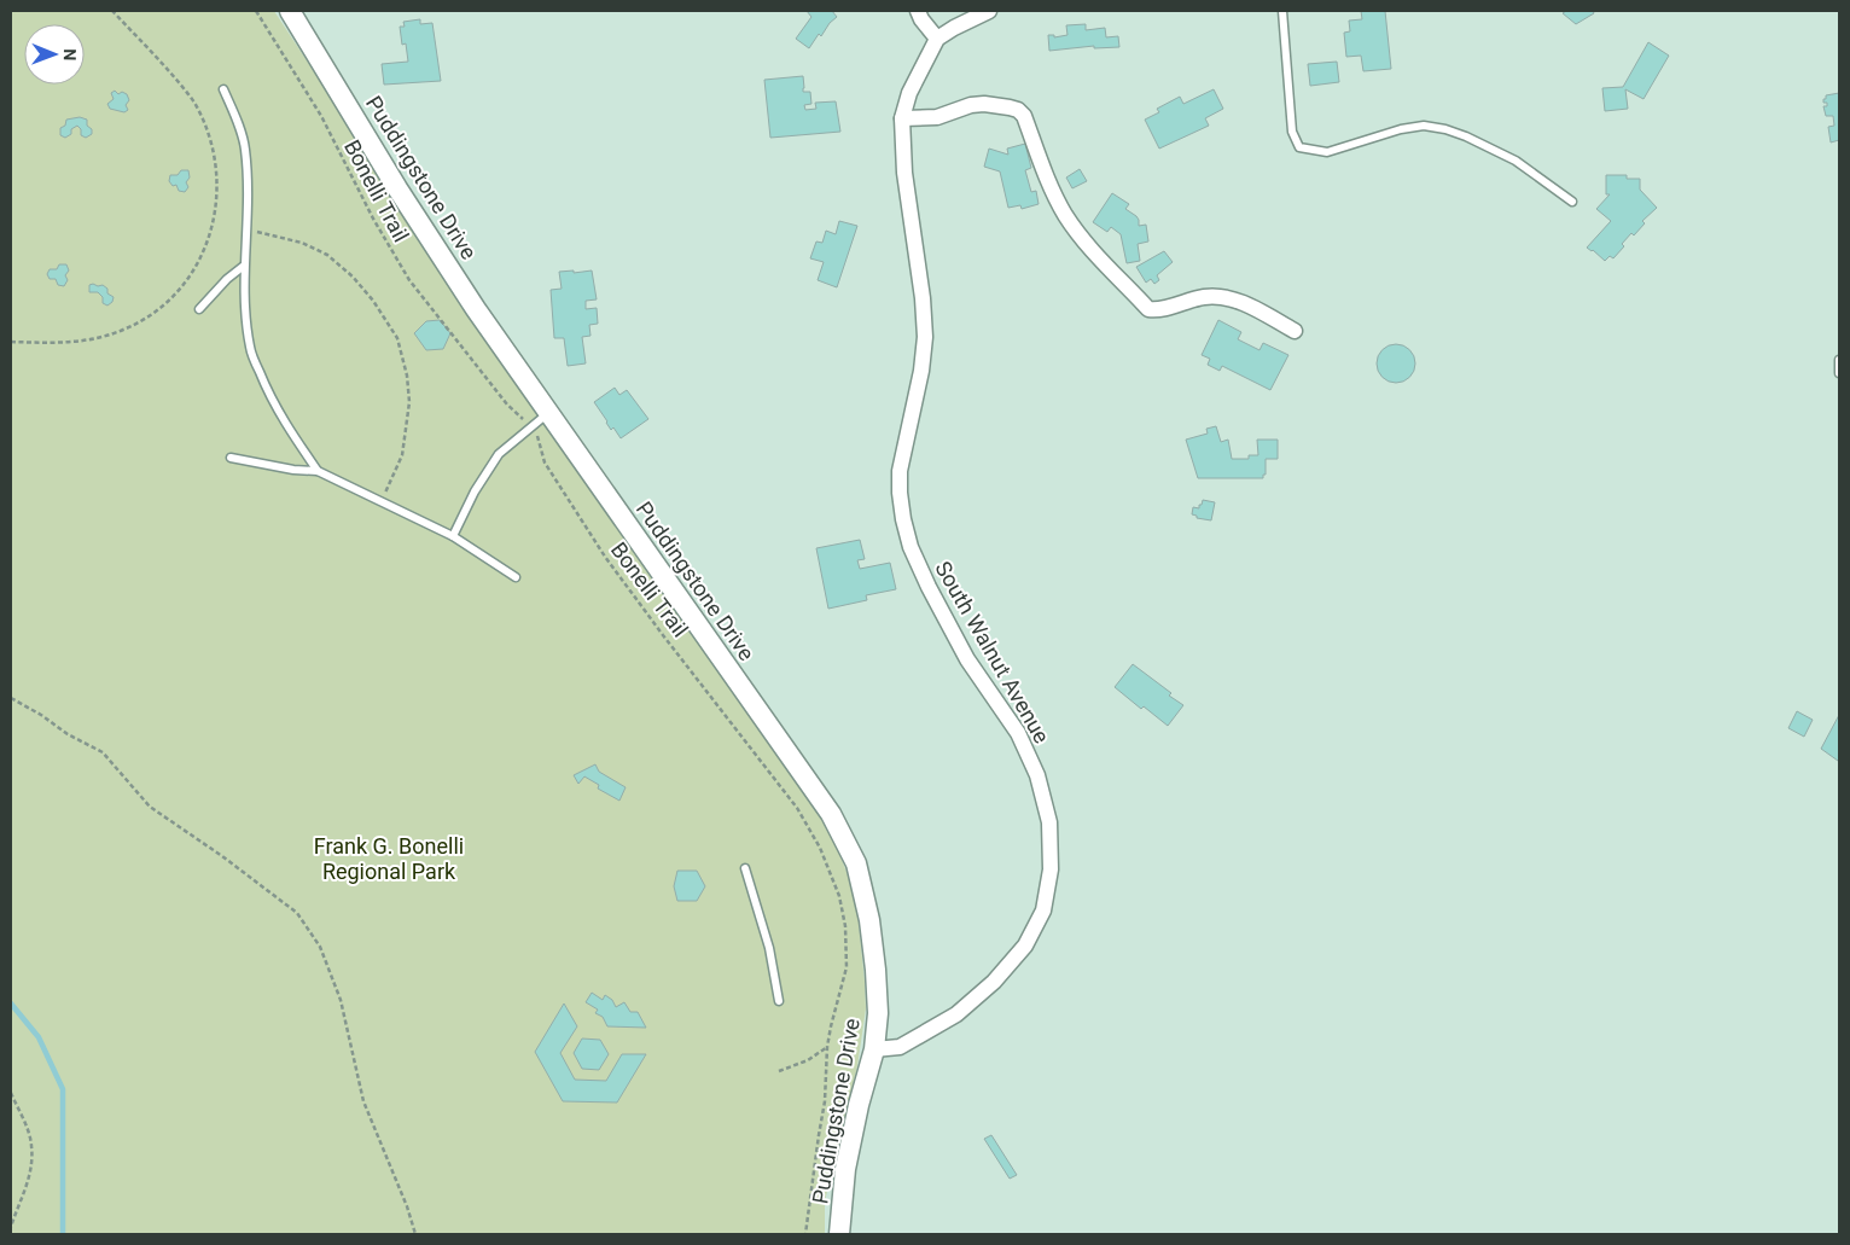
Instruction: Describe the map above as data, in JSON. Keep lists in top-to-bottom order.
{
  "streets": {
    "street": ["Puddingstone Drive", "South Walnut Avenue"],
    "path": ["Bonelli Trail"]
  },
  "crossings": [
    ["Puddingstone Drive", "South Walnut Avenue"]
  ],
  "parks": ["Frank G. Bonelli Regional Park"],
  "north": "right"
}
